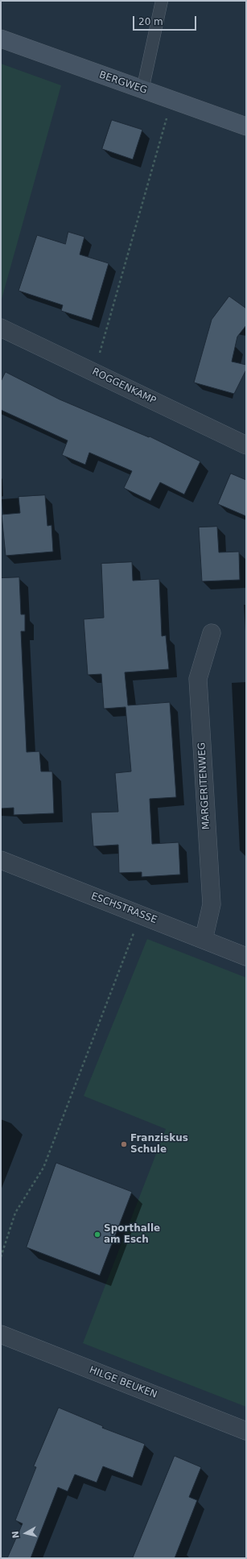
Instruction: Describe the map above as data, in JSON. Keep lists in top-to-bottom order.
{
  "streets": {
    "main road": ["BERGWEG"],
    "street": [
      "ROGGENKAMP",
      "MARGERITENWEG",
      "ESCHSTRASSE",
      "HILGE BEUKEN"
    ]
  },
  "crossings": [
    ["MARGERITENWEG", "ESCHSTRASSE"]
  ],
  "places": ["Franziskus Schule", "Sporthalle am Esch"],
  "scale_bar": "20 m",
  "north": "left"
}
